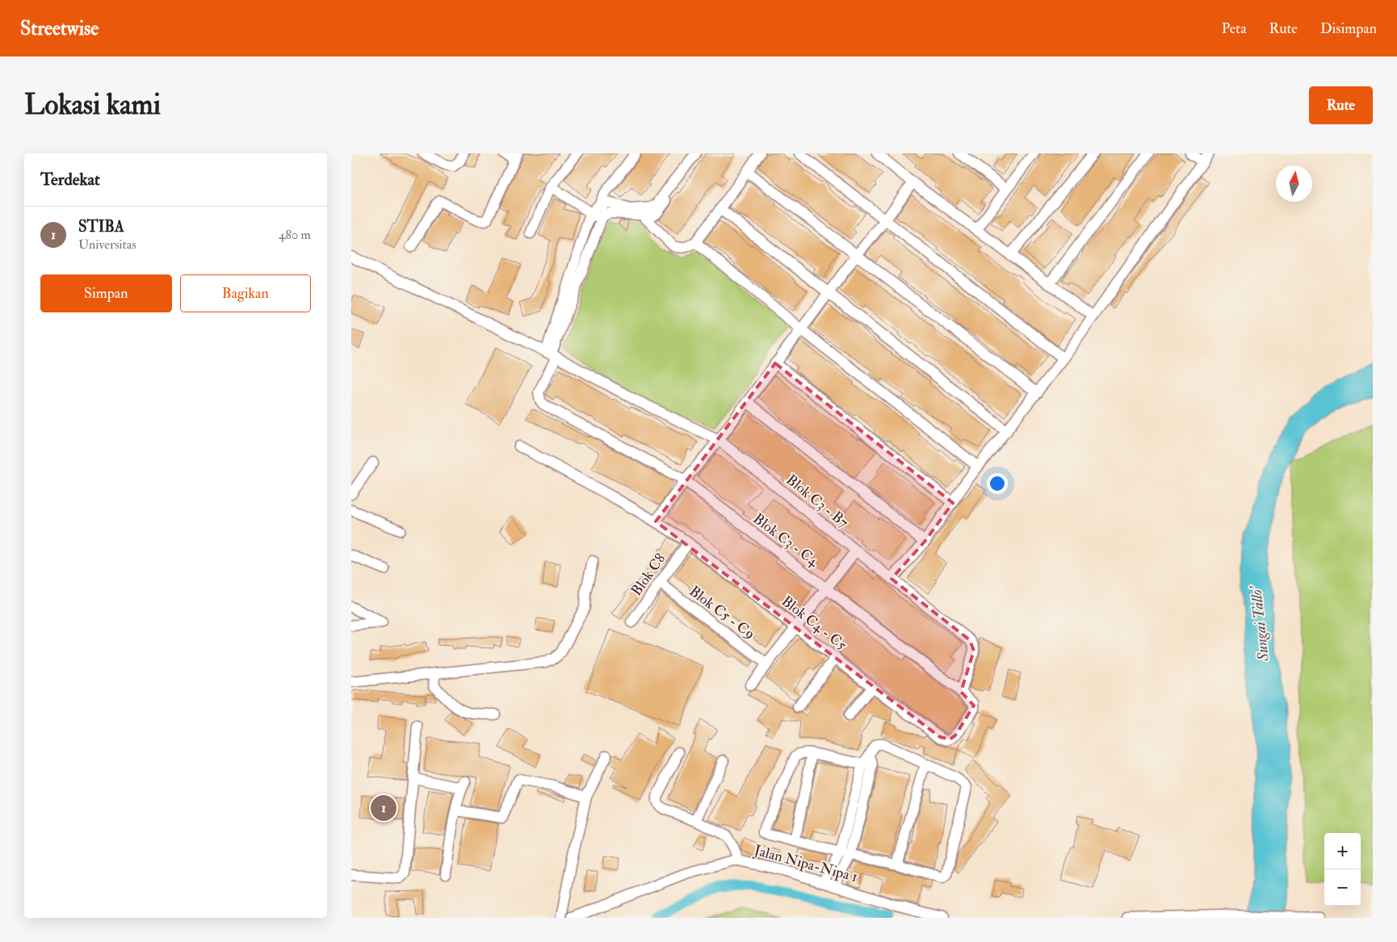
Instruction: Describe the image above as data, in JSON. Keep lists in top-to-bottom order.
{
  "streets": {
    "street": [
      "Blok C3 - B7",
      "Blok C3 - C4",
      "Blok C8",
      "Blok C5 - C9",
      "Blok C4 - C5",
      "Jalan Nipa-Nipa 1"
    ]
  },
  "crossings": [
    ["Blok C3 - B7", "Blok C3 - C4"],
    ["Blok C3 - C4", "Blok C4 - C5"],
    ["Blok C8", "Blok C5 - C9"],
    ["Blok C8", "Blok C4 - C5"]
  ],
  "water": ["Sungai Tallo'"],
  "north": "top",
  "page": {
    "header": "Streetwise",
    "nav": ["Peta", "Rute", "Disimpan"],
    "buttons": [
      "Rute",
      ["Simpan", "Bagikan"]
    ],
    "title": "Lokasi kami",
    "heading": "Terdekat",
    "list": [
      {
        "mark": "1",
        "name": "STIBA",
        "note": "Universitas",
        "value": "480 m"
      }
    ],
    "pins": "1",
    "map_buttons": ["+", "−"]
  }
}
